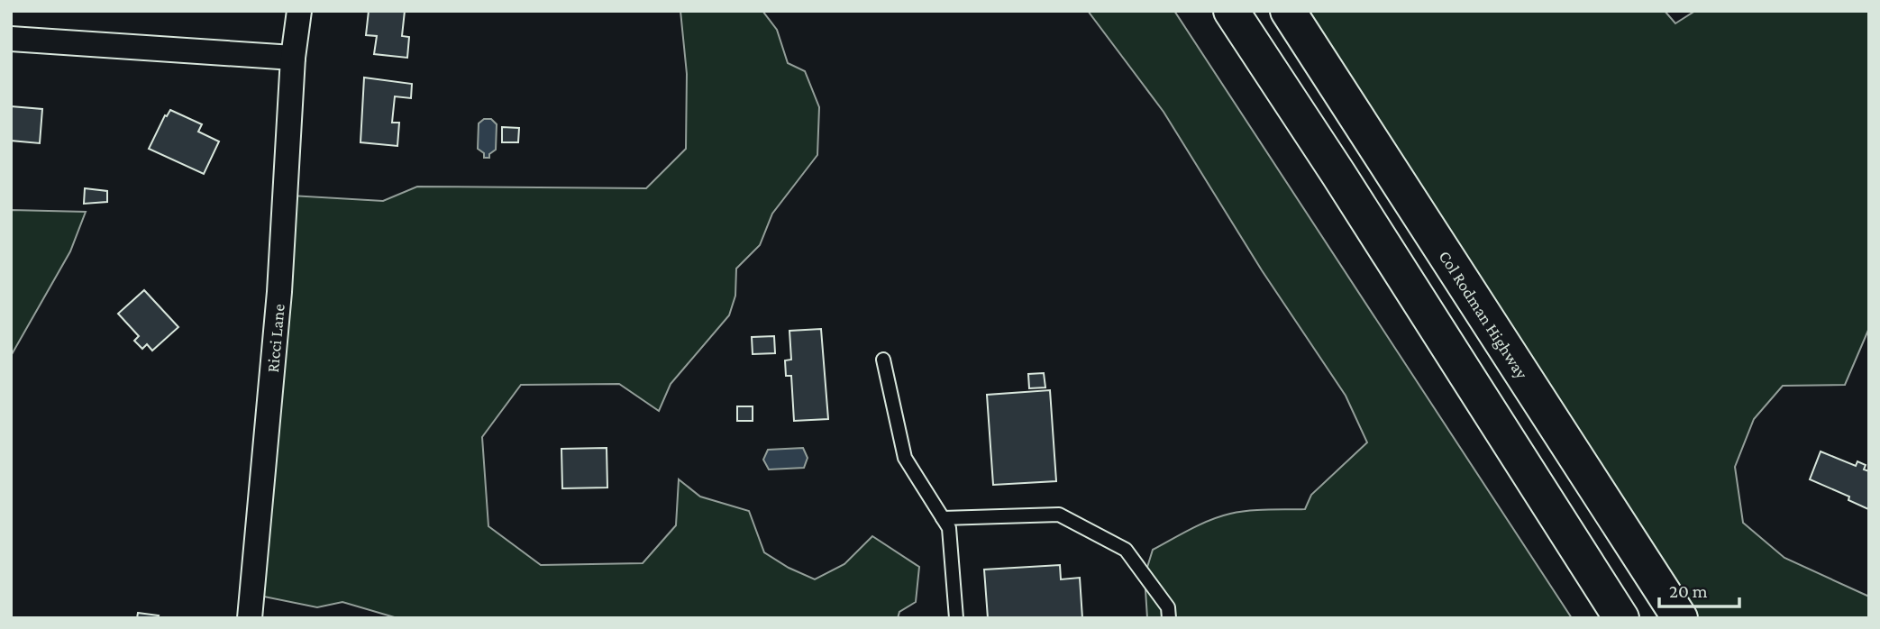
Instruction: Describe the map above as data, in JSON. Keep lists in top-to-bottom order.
{
  "streets": {
    "highway": ["Col Rodman Highway"],
    "street": ["Ricci Lane"]
  },
  "scale_bar": "20 m"
}
